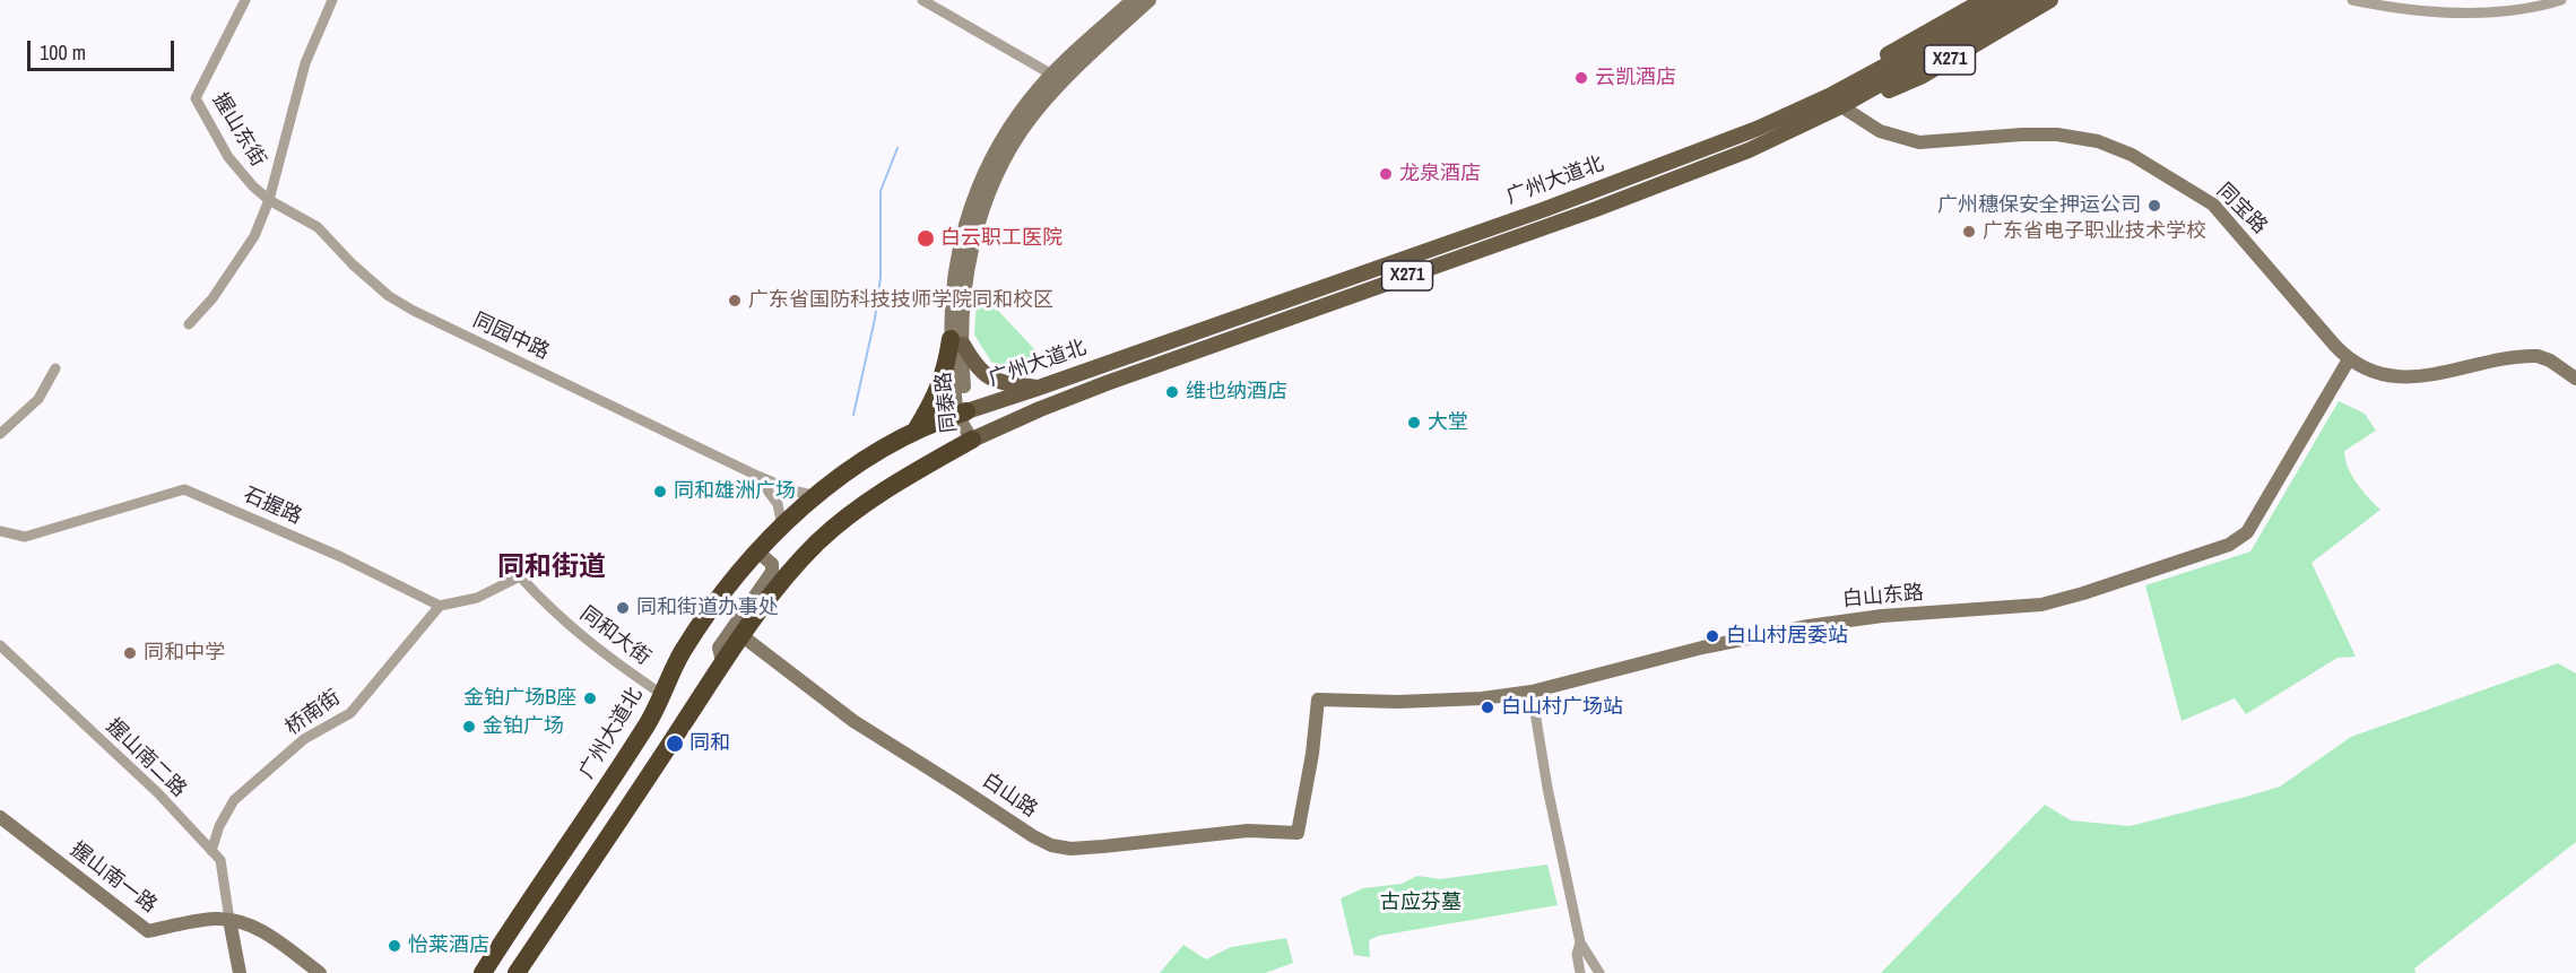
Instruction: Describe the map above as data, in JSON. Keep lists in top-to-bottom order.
{
  "streets": {
    "highway": ["X271", "广州大道北"],
    "street": [
      "握山东街",
      "同宝路",
      "同园中路",
      "同泰路",
      "石握路",
      "白山东路",
      "同和大街",
      "桥南街",
      "握山南二路",
      "白山路",
      "握山南一路"
    ]
  },
  "crossings": [
    ["X271", "广州大道北"],
    ["X271", "同宝路"],
    ["握山东街", "同园中路"],
    ["广州大道北", "同宝路"],
    ["广州大道北", "同园中路"],
    ["广州大道北", "同泰路"],
    ["广州大道北", "同和大街"],
    ["广州大道北", "白山路"],
    ["同宝路", "白山东路"],
    ["石握路", "同和大街"],
    ["石握路", "桥南街"],
    ["白山东路", "白山路"],
    ["同和大街", "桥南街"],
    ["桥南街", "握山南二路"],
    ["握山南二路", "握山南一路"]
  ],
  "districts": ["同和街道"],
  "parks": ["古应芬墓"],
  "places": [
    "云凯酒店",
    "龙泉酒店",
    "广州穗保安全押运公司",
    "广东省电子职业技术学校",
    "白云职工医院",
    "广东省国防科技技师学院同和校区",
    "维也纳酒店",
    "大堂",
    "同和雄洲广场",
    "同和街道办事处",
    "白山村居委站",
    "同和中学",
    "金铂广场B座",
    "白山村广场站",
    "金铂广场",
    "同和",
    "怡莱酒店"
  ],
  "scale_bar": "100 m"
}
